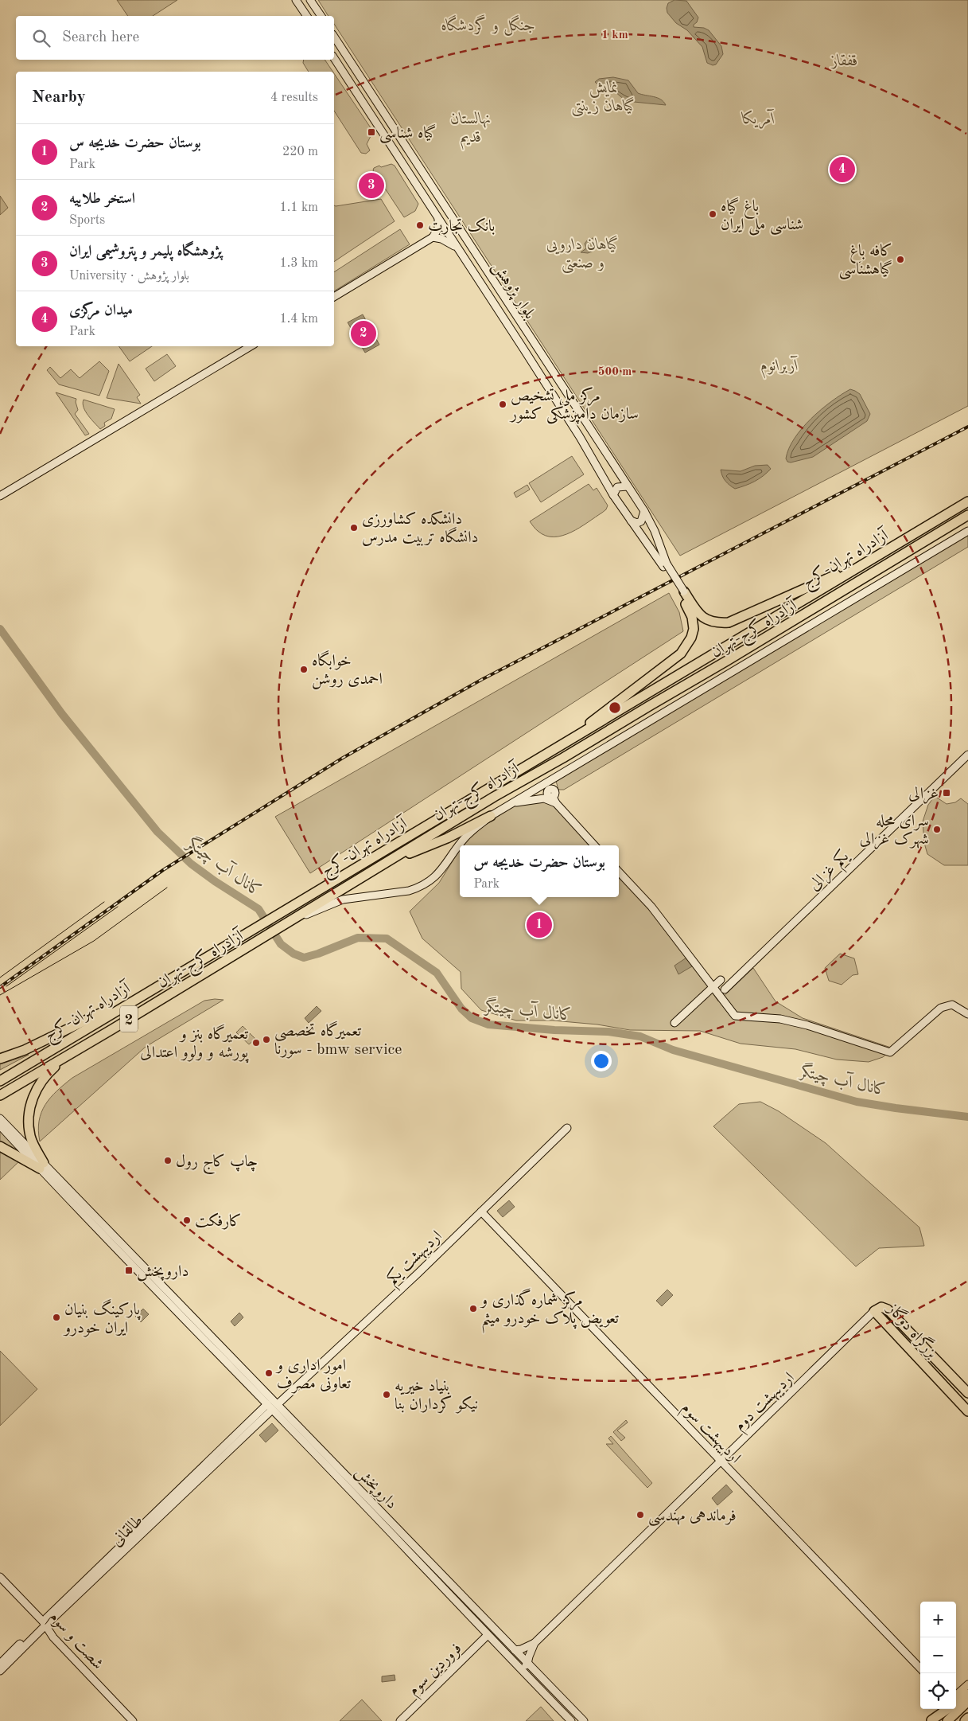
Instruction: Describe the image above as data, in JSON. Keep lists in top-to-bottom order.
{
  "streets": {
    "highway": [
      "آزادراه تهران-کرج",
      "آزادراه کرج-تهران",
      "2",
      "بزرگراه دوگاز"
    ],
    "street": [
      "بلوار پژوهش",
      "یکم غزالی",
      "اردیبهشت یکم",
      "اردیبهشت دوم",
      "اردیبهشت سوم",
      "داروپخش",
      "طالقانی",
      "شصت و سوم",
      "فروردین سوم"
    ]
  },
  "crossings": [
    ["اردیبهشت یکم", "اردیبهشت سوم"],
    ["اردیبهشت یکم", "داروپخش"],
    ["اردیبهشت یکم", "طالقانی"],
    ["بزرگراه دوگاز", "اردیبهشت دوم"],
    ["اردیبهشت دوم", "اردیبهشت سوم"],
    ["اردیبهشت دوم", "داروپخش"],
    ["داروپخش", "طالقانی"],
    ["داروپخش", "فروردین سوم"],
    ["طالقانی", "شصت و سوم"]
  ],
  "water": ["کانال آب چیتگر"],
  "parks": [
    "جنگل و گردشگاه",
    "قفقاز",
    "نمایش گیاهان زینتی",
    "نهالستان قدیم",
    "آمریکا",
    "گیاهان دارویی و صنعتی",
    "آربرانوم"
  ],
  "places": {
    "transit": ["گیاه شناسی", "غزالی", "داروپخش"],
    "other": [
      "باغ گیاه‌ شناسی ملی ایران",
      "بانک تجارت",
      "کافه باغ گیاهشناسی",
      "مرکز ملی تشخیص سازمان دامپزشکی کشور",
      "دانشکده کشاورزی دانشگاه تربیت مدرس",
      "خوابگاه احمدی روشن",
      "سرای محله شهرک غزالی",
      "تعمیرگاه تخصصی سورنا - bmw service",
      "تعمیرگاه بنز و پورشه و ولوو اعتدالی",
      "چاپ کاج رول",
      "کارفکت",
      "مرکز شماره‌گذاری و تعویض پلاک خودرو میثم",
      "پارکینگ بنیان ایران خودرو",
      "امور اداری و تعاونی مصرف",
      "بنیاد خیریه نیکو کرداران بنا",
      "فرماندهی مهندسی"
    ]
  },
  "page": {
    "search": "Search here",
    "heading": ["Nearby", "4 results"],
    "list": [
      {
        "mark": "1",
        "name": "بوستان حضرت خدیجه س",
        "note": "Park",
        "value": "220 m"
      },
      {
        "mark": "2",
        "name": "استخر طلاییه",
        "note": "Sports",
        "value": "1.1 km"
      },
      {
        "mark": "3",
        "name": "پژوهشگاه پلیمر و پتروشیمی ایران",
        "note": "University · بلوار پژوهش",
        "value": "1.3 km"
      },
      {
        "mark": "4",
        "name": "میدان مرکزی",
        "note": "Park",
        "value": "1.4 km"
      }
    ],
    "pins": [
      "4",
      "3",
      "2",
      "1"
    ],
    "popup": ["بوستان حضرت خدیجه س", "Park"],
    "map_buttons": ["+", "−"]
  },
  "rings": ["1 km", "500 m"]
}
